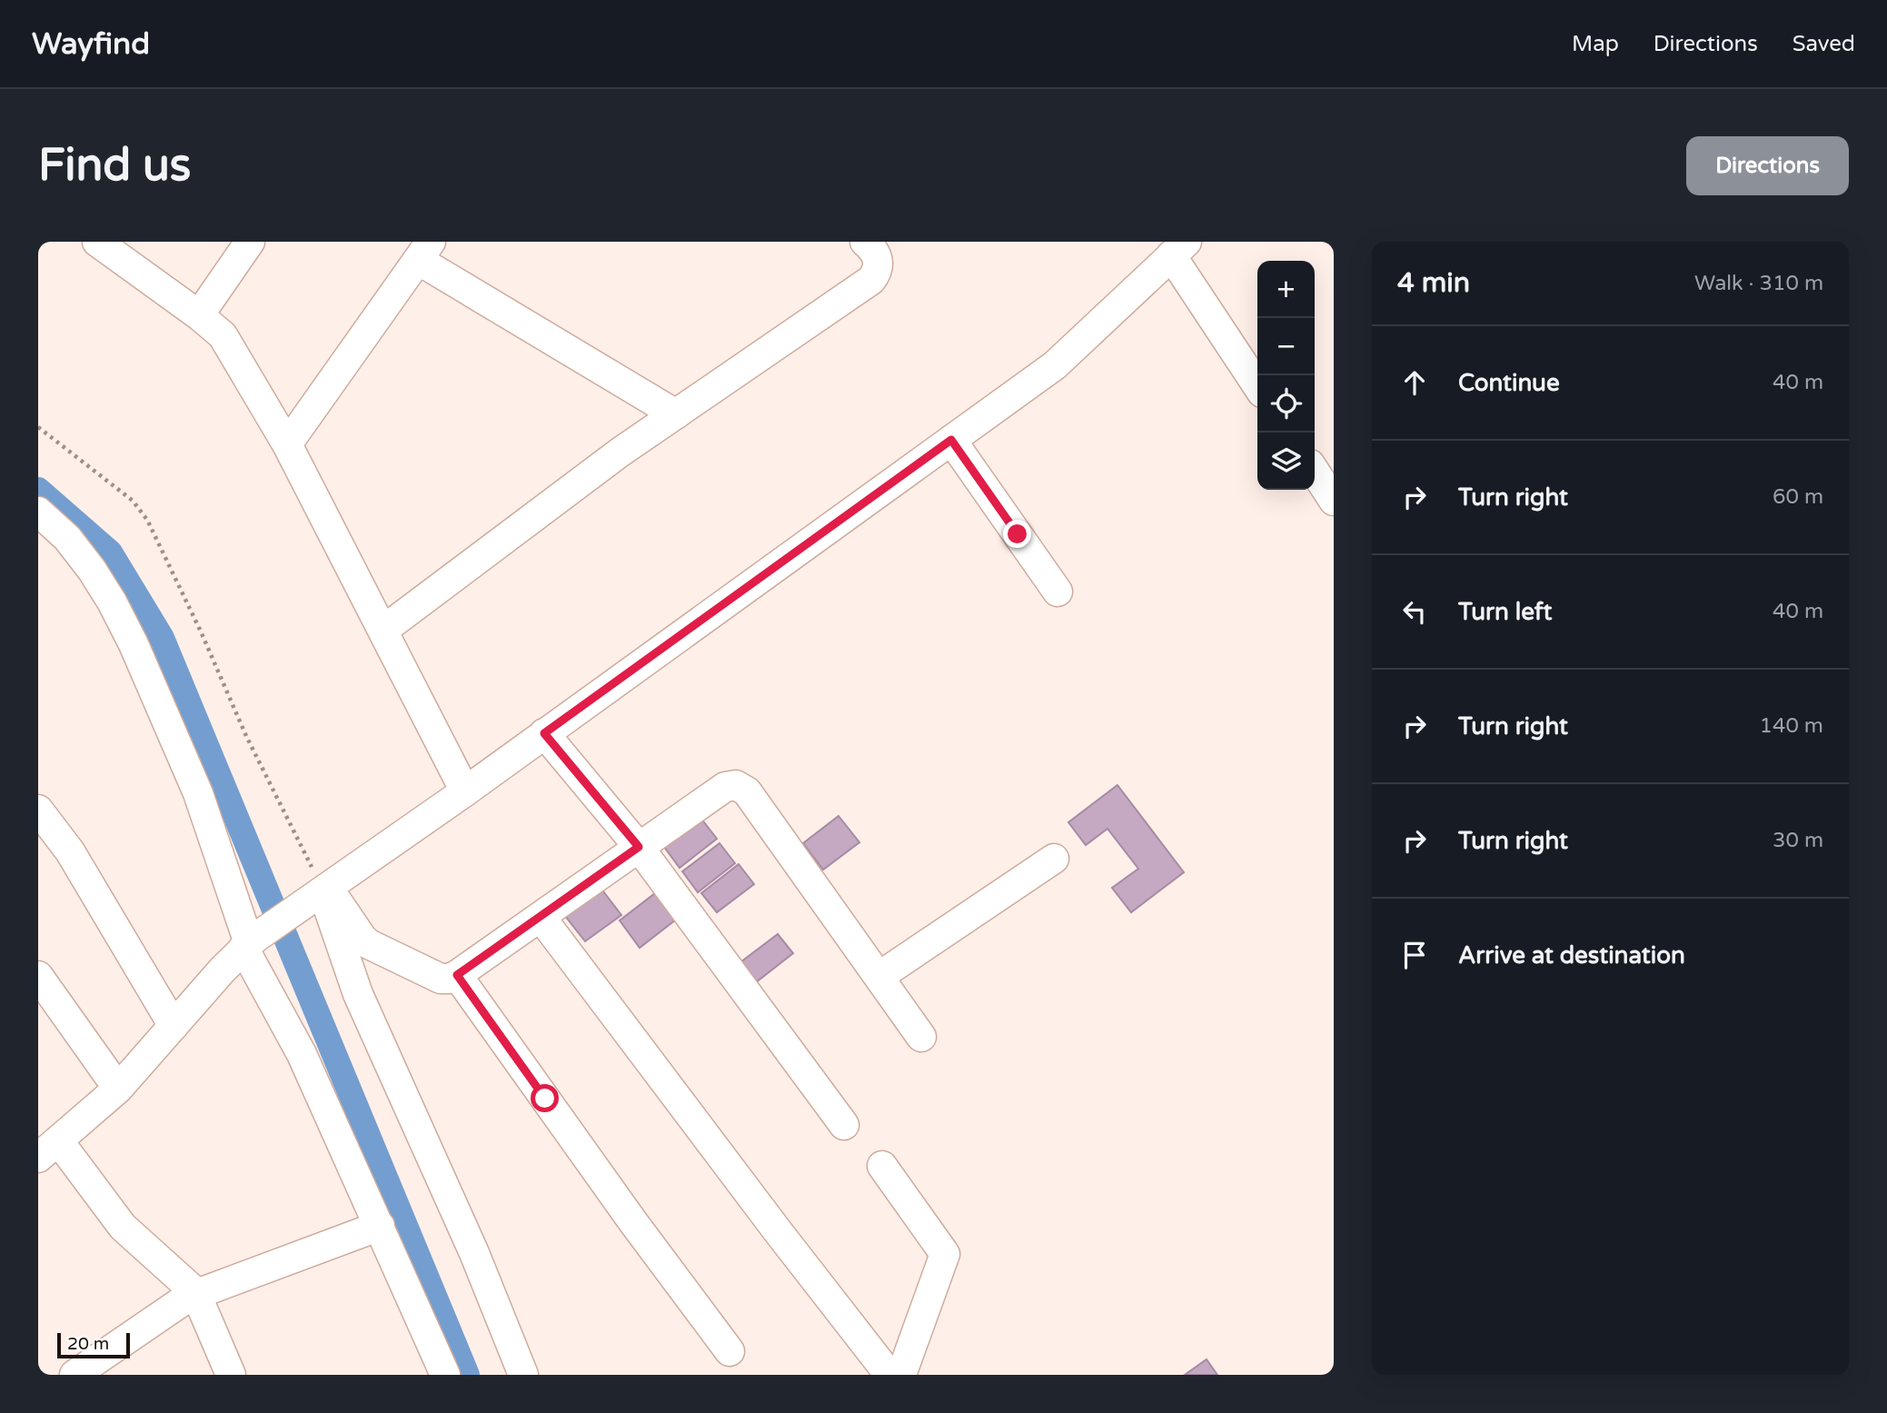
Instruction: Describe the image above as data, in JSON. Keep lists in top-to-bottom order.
{
  "scale_bar": "20 m",
  "page": {
    "header": "Wayfind",
    "nav": ["Map", "Directions", "Saved"],
    "buttons": "Directions",
    "title": "Find us",
    "heading": ["4 min", "Walk · 310 m"],
    "map_buttons": ["+", "−"],
    "list": [
      ["Continue", "40 m"],
      ["Turn right", "60 m"],
      ["Turn left", "40 m"],
      ["Turn right", "140 m"],
      ["Turn right", "30 m"],
      "Arrive at destination"
    ],
    "scale": "20 m"
  }
}
